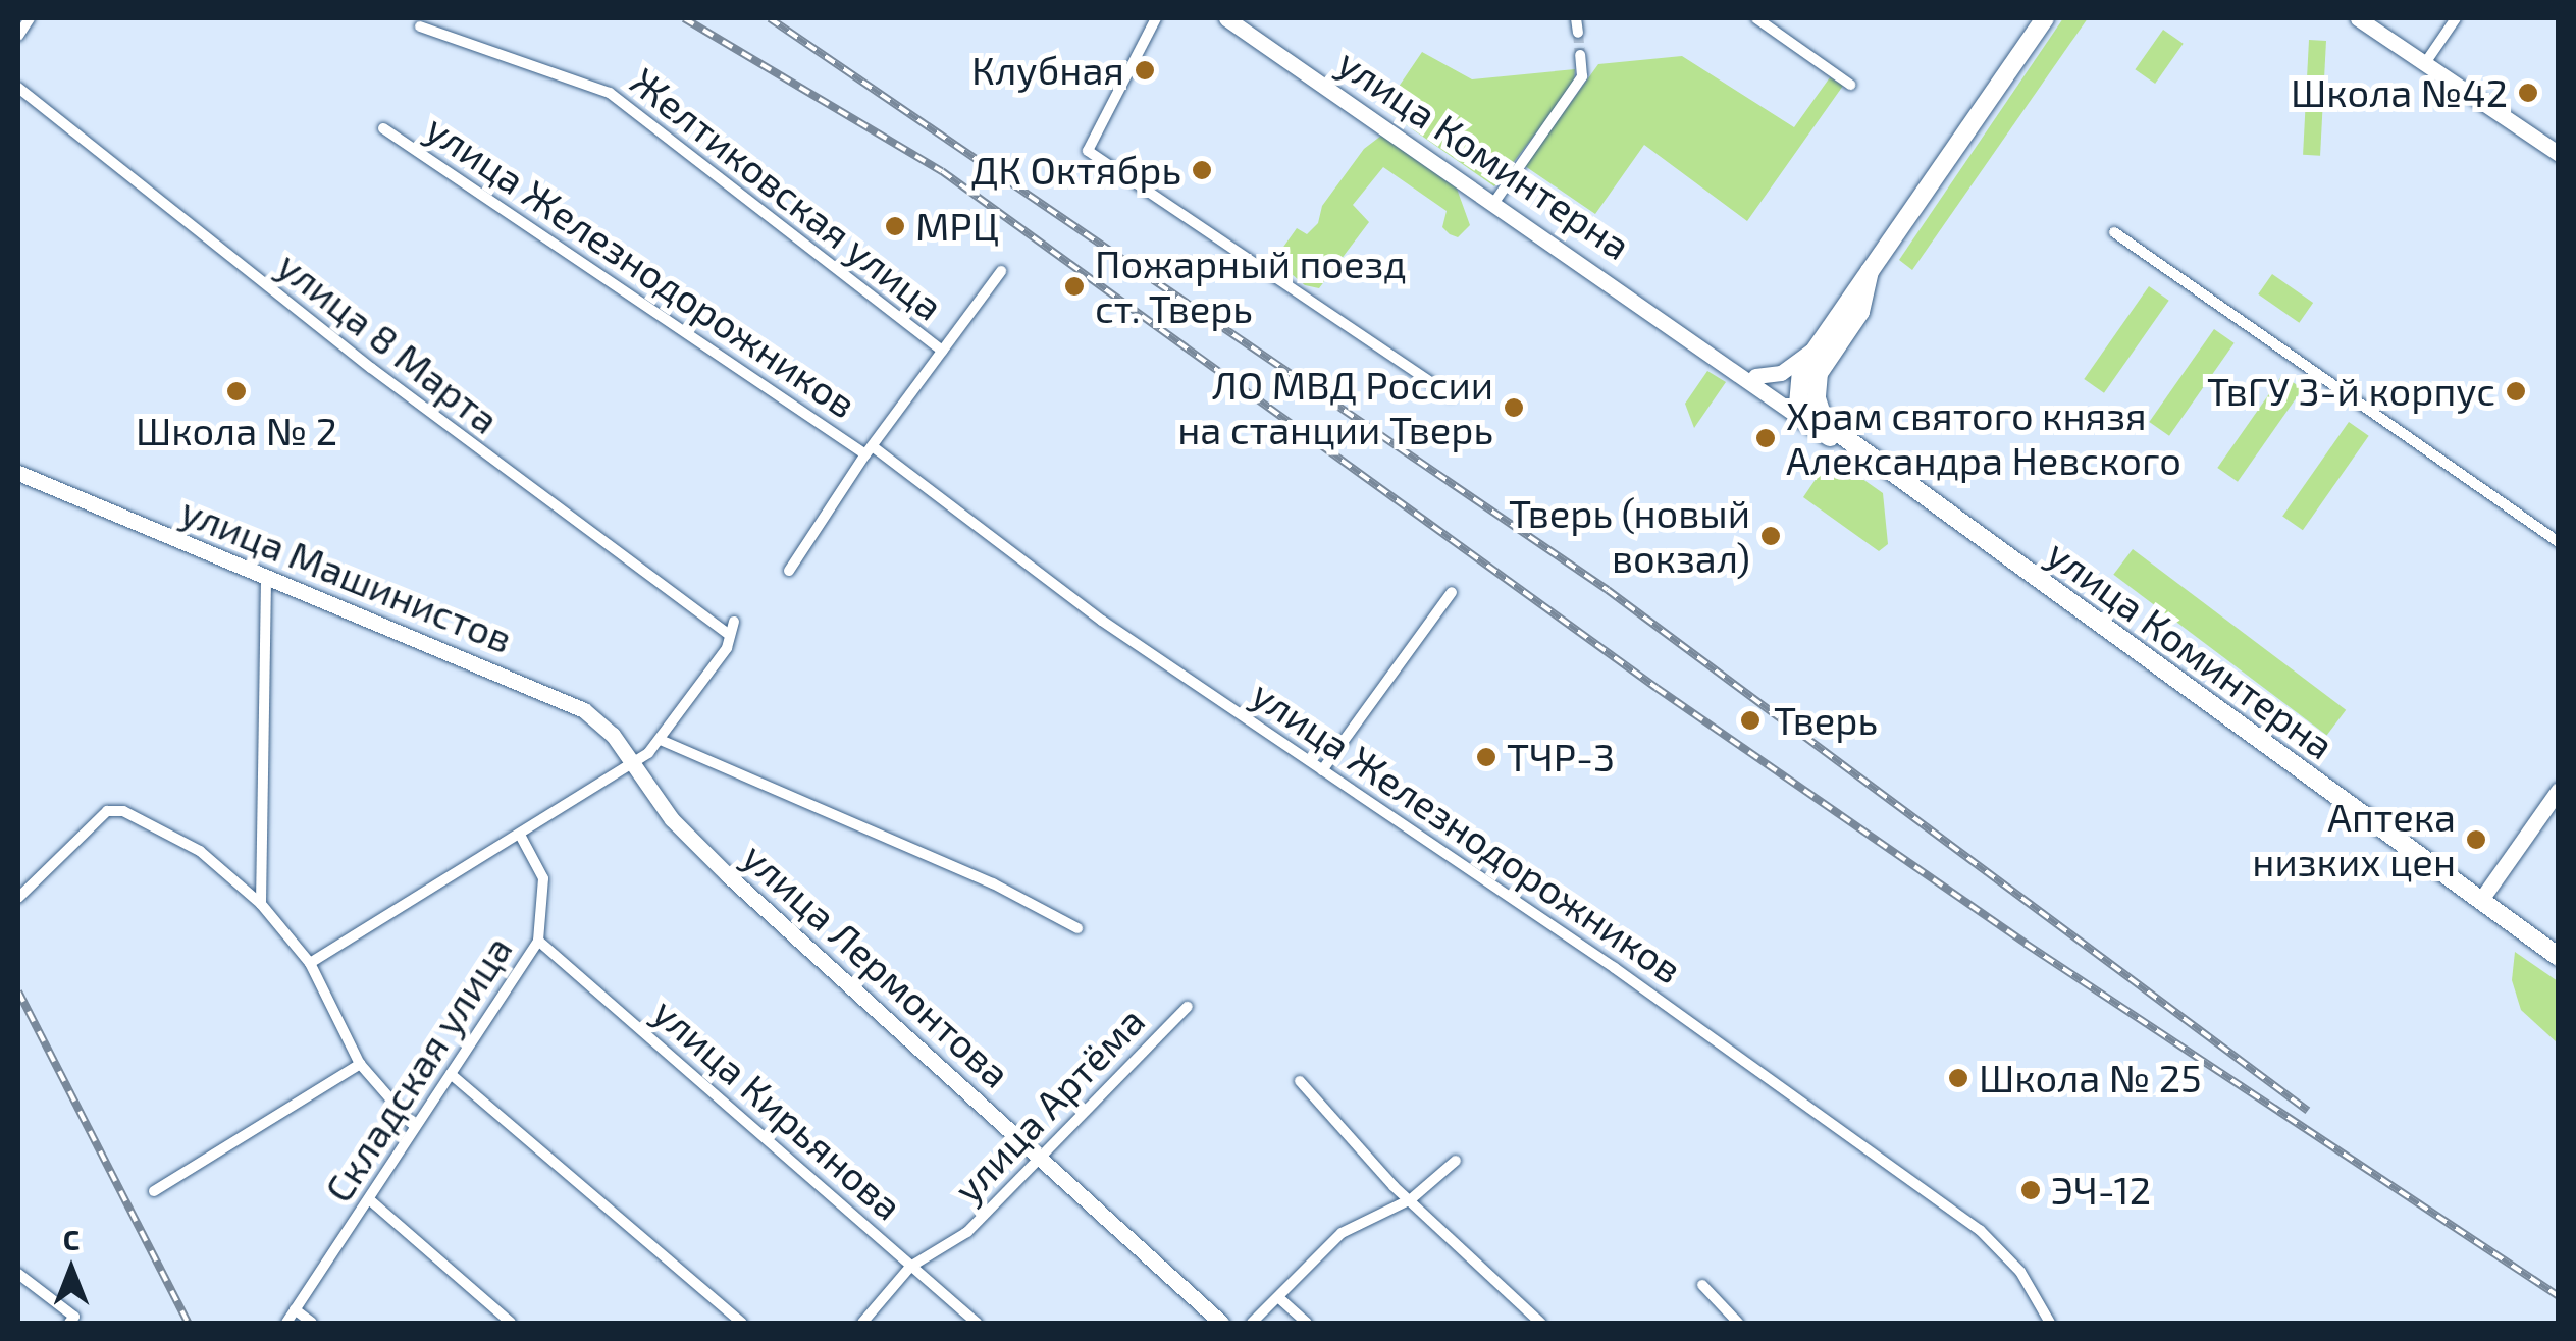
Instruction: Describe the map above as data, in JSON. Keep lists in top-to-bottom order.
{
  "streets": {
    "main road": ["улица Коминтерна", "улица Машинистов", "улица Лермонтова"],
    "street": [
      "Желтиковская улица",
      "улица Железнодорожников",
      "улица 8 Марта",
      "Складская улица",
      "улица Артёма",
      "улица Кирьянова"
    ]
  },
  "crossings": [
    ["улица Машинистов", "улица Лермонтова"],
    ["улица Лермонтова", "улица Артёма"],
    ["Складская улица", "улица Кирьянова"],
    ["улица Артёма", "улица Кирьянова"]
  ],
  "places": [
    "Клубная",
    "Школа №42",
    "ДК Октябрь",
    "МРЦ",
    "Пожарный поезд ст. Тверь",
    "Школа № 2",
    "ТвГУ 3-й корпус",
    "ЛО МВД России на станции Тверь",
    "Храм святого князя Александра Невского",
    "Тверь (новый вокзал)",
    "Тверь",
    "ТЧР-3",
    "Аптека низких цен",
    "Школа № 25",
    "ЭЧ-12"
  ],
  "north": "top"
}
